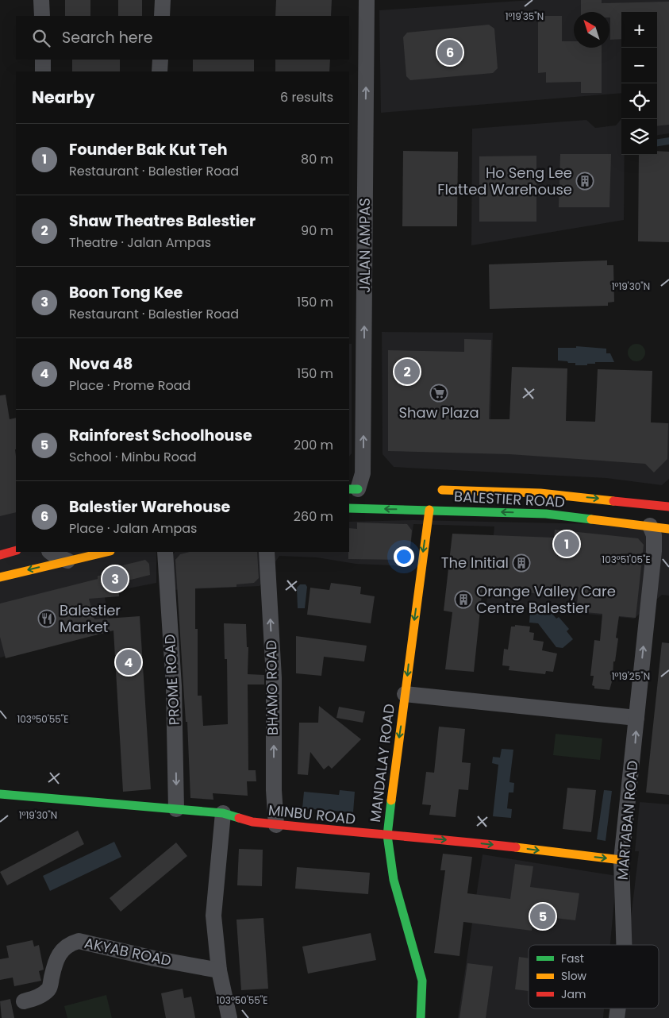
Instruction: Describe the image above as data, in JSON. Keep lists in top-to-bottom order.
{
  "streets": {
    "street": [
      "JALAN AMPAS",
      "BALESTIER ROAD",
      "PROME ROAD",
      "BHAMO ROAD",
      "MANDALAY ROAD",
      "MINBU ROAD",
      "MARTABAN ROAD",
      "AKYAB ROAD"
    ]
  },
  "crossings": [
    ["BALESTIER ROAD", "MANDALAY ROAD"],
    ["BALESTIER ROAD", "MARTABAN ROAD"],
    ["PROME ROAD", "MINBU ROAD"],
    ["BHAMO ROAD", "MINBU ROAD"],
    ["MANDALAY ROAD", "MINBU ROAD"],
    ["MINBU ROAD", "MARTABAN ROAD"]
  ],
  "one_way": [
    "JALAN AMPAS",
    "PROME ROAD",
    "BHAMO ROAD",
    "MANDALAY ROAD",
    "MINBU ROAD",
    "MARTABAN ROAD"
  ],
  "places": {
    "building": ["Ho Seng Lee Flatted Warehouse", "The Initial", "Orange Valley Care Centre Balestier"],
    "supermarket": ["Shaw Plaza"],
    "restaurant": ["Balestier Market"]
  },
  "legend": ["Fast", "Slow", "Jam"],
  "north": "top left",
  "page": {
    "map_buttons": ["+", "−"],
    "search": "Search here",
    "pins": [
      "6",
      "2",
      "1",
      "3",
      "4",
      "5"
    ],
    "heading": ["Nearby", "6 results"],
    "list": [
      {
        "mark": "1",
        "name": "Founder Bak Kut Teh",
        "note": "Restaurant · Balestier Road",
        "value": "80 m"
      },
      {
        "mark": "2",
        "name": "Shaw Theatres Balestier",
        "note": "Theatre · Jalan Ampas",
        "value": "90 m"
      },
      {
        "mark": "3",
        "name": "Boon Tong Kee",
        "note": "Restaurant · Balestier Road",
        "value": "150 m"
      },
      {
        "mark": "4",
        "name": "Nova 48",
        "note": "Place · Prome Road",
        "value": "150 m"
      },
      {
        "mark": "5",
        "name": "Rainforest Schoolhouse",
        "note": "School · Minbu Road",
        "value": "200 m"
      },
      {
        "mark": "6",
        "name": "Balestier Warehouse",
        "note": "Place · Jalan Ampas",
        "value": "260 m"
      }
    ]
  },
  "coordinates": [
    "1°19'35\"N",
    "1°19'30\"N",
    "103°51'05\"E",
    "1°19'25\"N",
    "103°50'55\"E"
  ]
}
